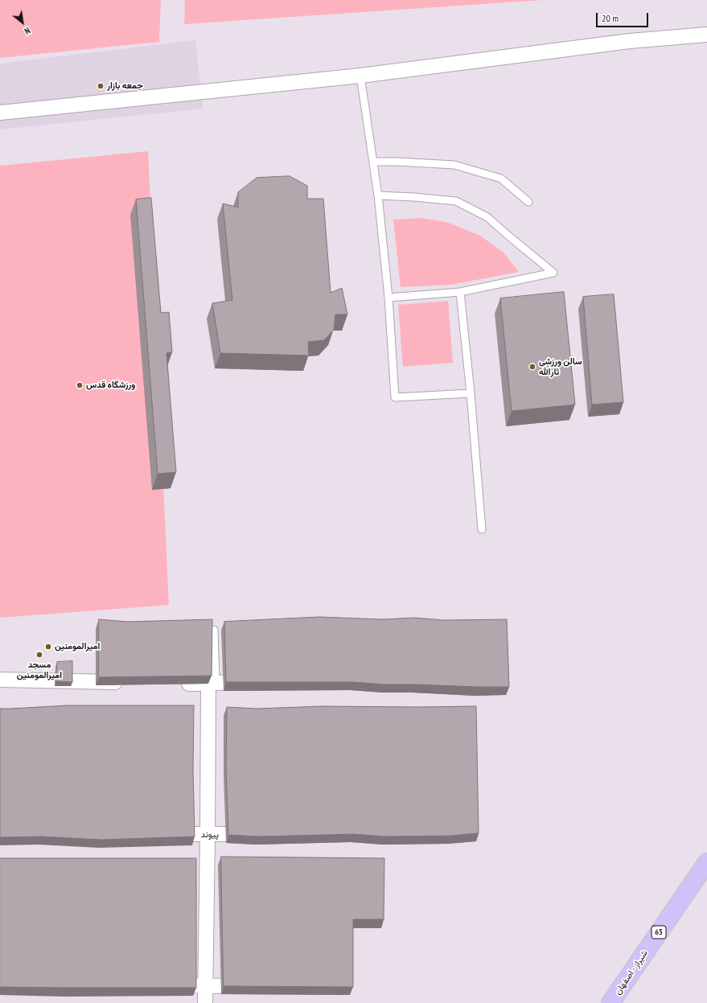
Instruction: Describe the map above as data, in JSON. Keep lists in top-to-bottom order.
{
  "streets": {
    "highway": ["65", "شیراز - اصفهان"],
    "street": ["پیوند"]
  },
  "places": [
    "جمعه بازار",
    "سالن ورزشی ثارالله",
    "ورزشگاه قدس",
    "امیرالمومنین",
    "مسجد امیرالمومنین"
  ],
  "scale_bar": "20 m",
  "north": "bottom right"
}
